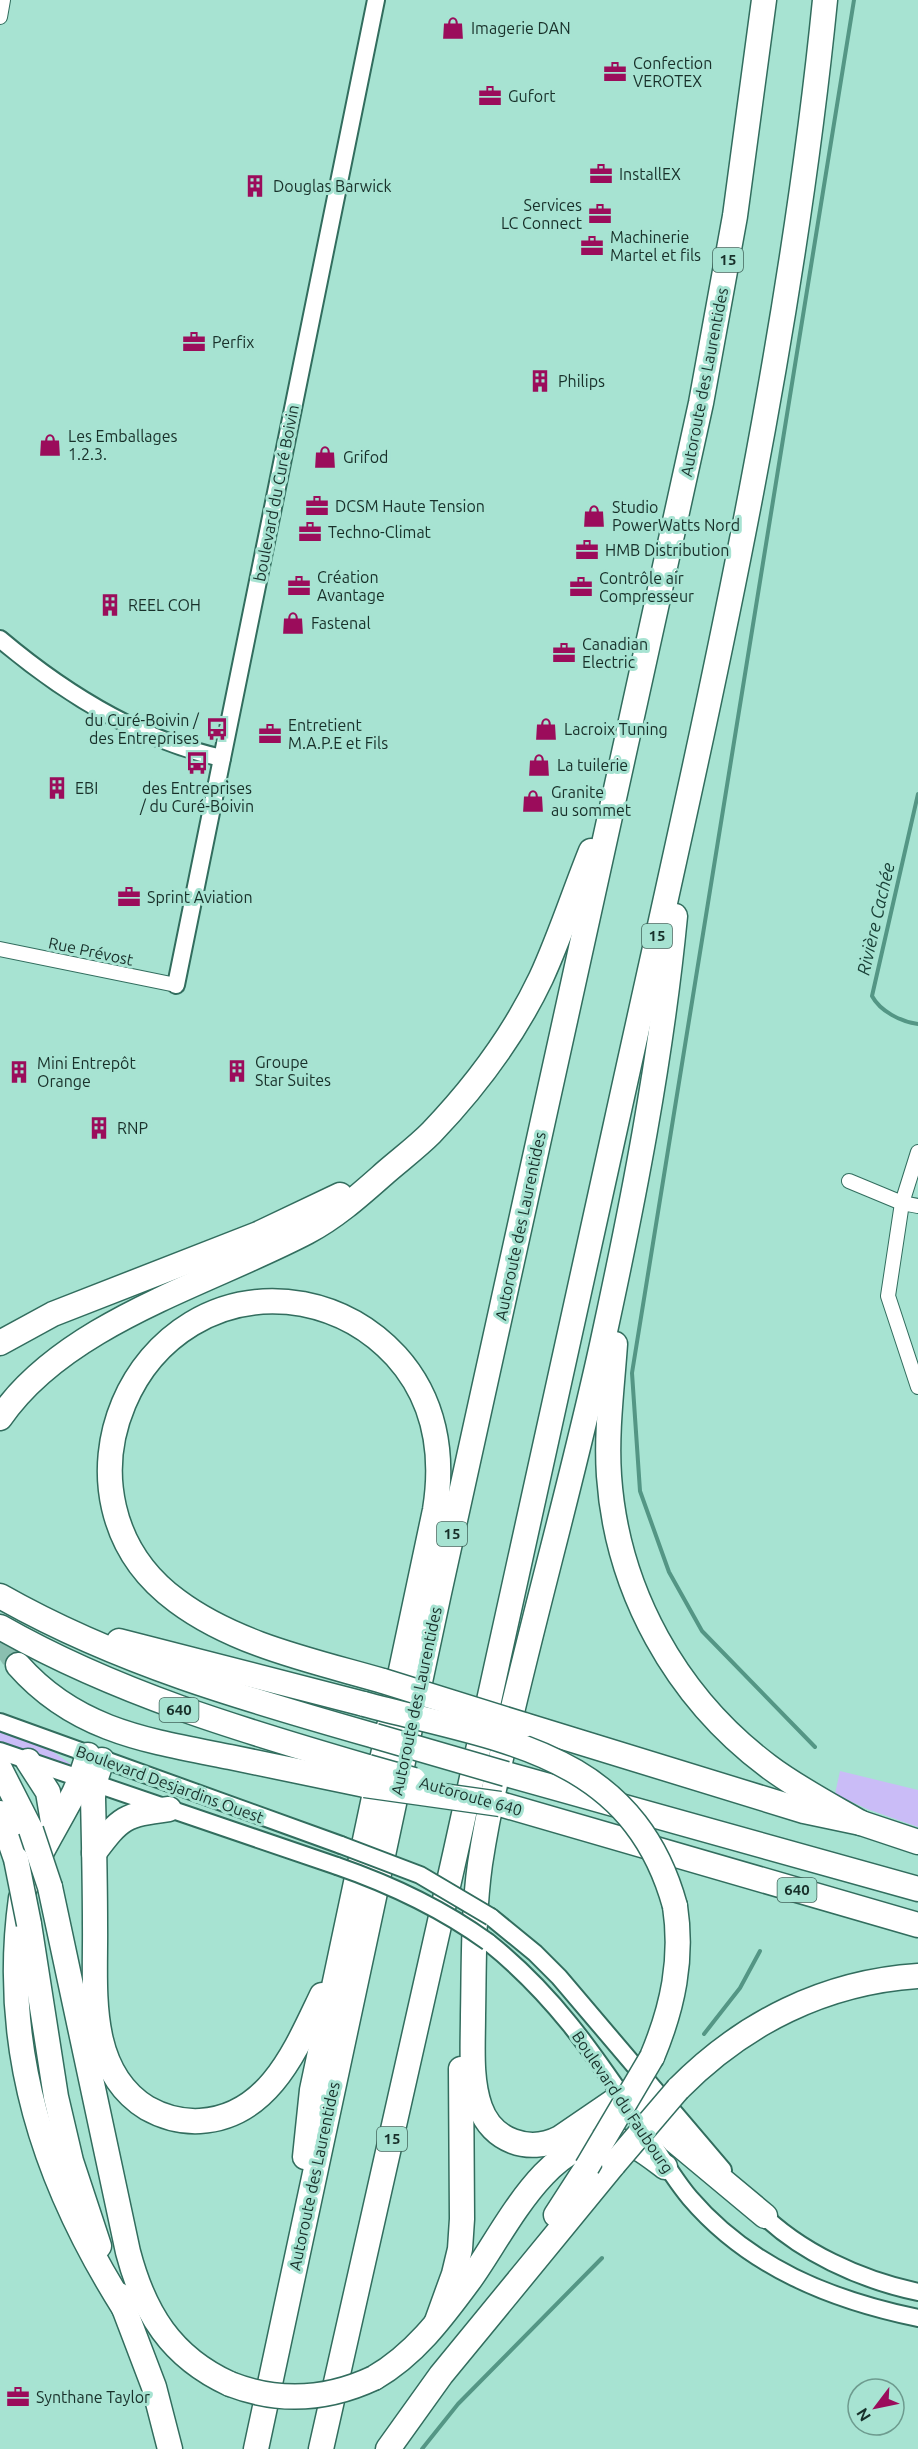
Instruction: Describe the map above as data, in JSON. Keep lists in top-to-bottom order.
{
  "streets": {
    "highway": [
      "15",
      "Autoroute des Laurentides",
      "640",
      "Autoroute 640"
    ],
    "street": [
      "boulevard du Curé Boivin",
      "Rue Prévost",
      "Boulevard Desjardins Ouest",
      "Boulevard du Faubourg"
    ]
  },
  "crossings": [
    ["boulevard du Curé Boivin", "Rue Prévost"],
    ["640", "Autoroute 640"],
    ["Boulevard Desjardins Ouest", "Boulevard du Faubourg"]
  ],
  "water": ["Rivière Cachée"],
  "places": {
    "shop": [
      "Imagerie DAN",
      "Les Emballages 1.2.3.",
      "Grifod",
      "Studio PowerWatts Nord",
      "Fastenal",
      "Lacroix Tuning",
      "La tuilerie",
      "Granite au sommet"
    ],
    "office": [
      "Confection VEROTEX",
      "Gufort",
      "InstallEX",
      "Services LC Connect",
      "Machinerie Martel et fils",
      "Perfix",
      "DCSM Haute Tension",
      "Techno-Climat",
      "HMB Distribution",
      "Création Avantage",
      "Contrôle air Compresseur",
      "Canadian Electric",
      "Entretient M.A.P.E et Fils",
      "Sprint Aviation",
      "Synthane Taylor"
    ],
    "building": [
      "Douglas Barwick",
      "Philips",
      "REEL COH",
      "EBI",
      "Groupe Star Suites",
      "Mini Entrepôt Orange",
      "RNP"
    ],
    "bus stop": ["du Curé-Boivin / des Entreprises", "des Entreprises / du Curé-Boivin"]
  },
  "north": "bottom left"
}
